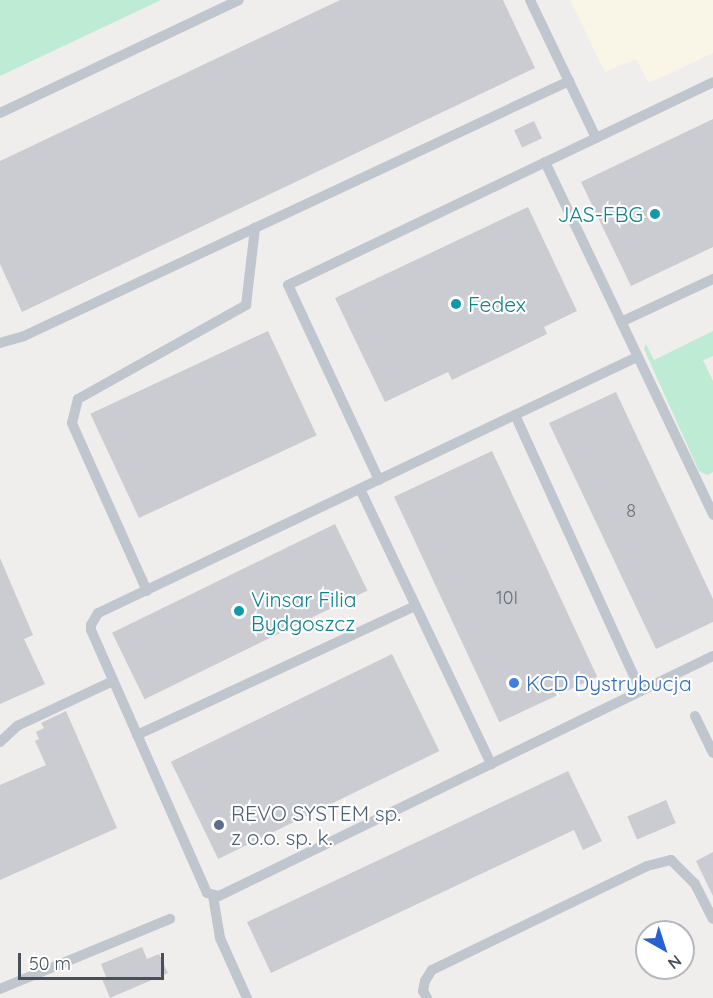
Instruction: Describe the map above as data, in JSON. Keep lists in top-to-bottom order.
{
  "places": [
    "JAS-FBG",
    "Fedex",
    "Vinsar Filia Bydgoszcz",
    "KCD Dystrybucja",
    "REVO SYSTEM sp. z o.o. sp. k."
  ],
  "house_numbers": ["8", "10I"],
  "scale_bar": "50 m",
  "north": "bottom right"
}
